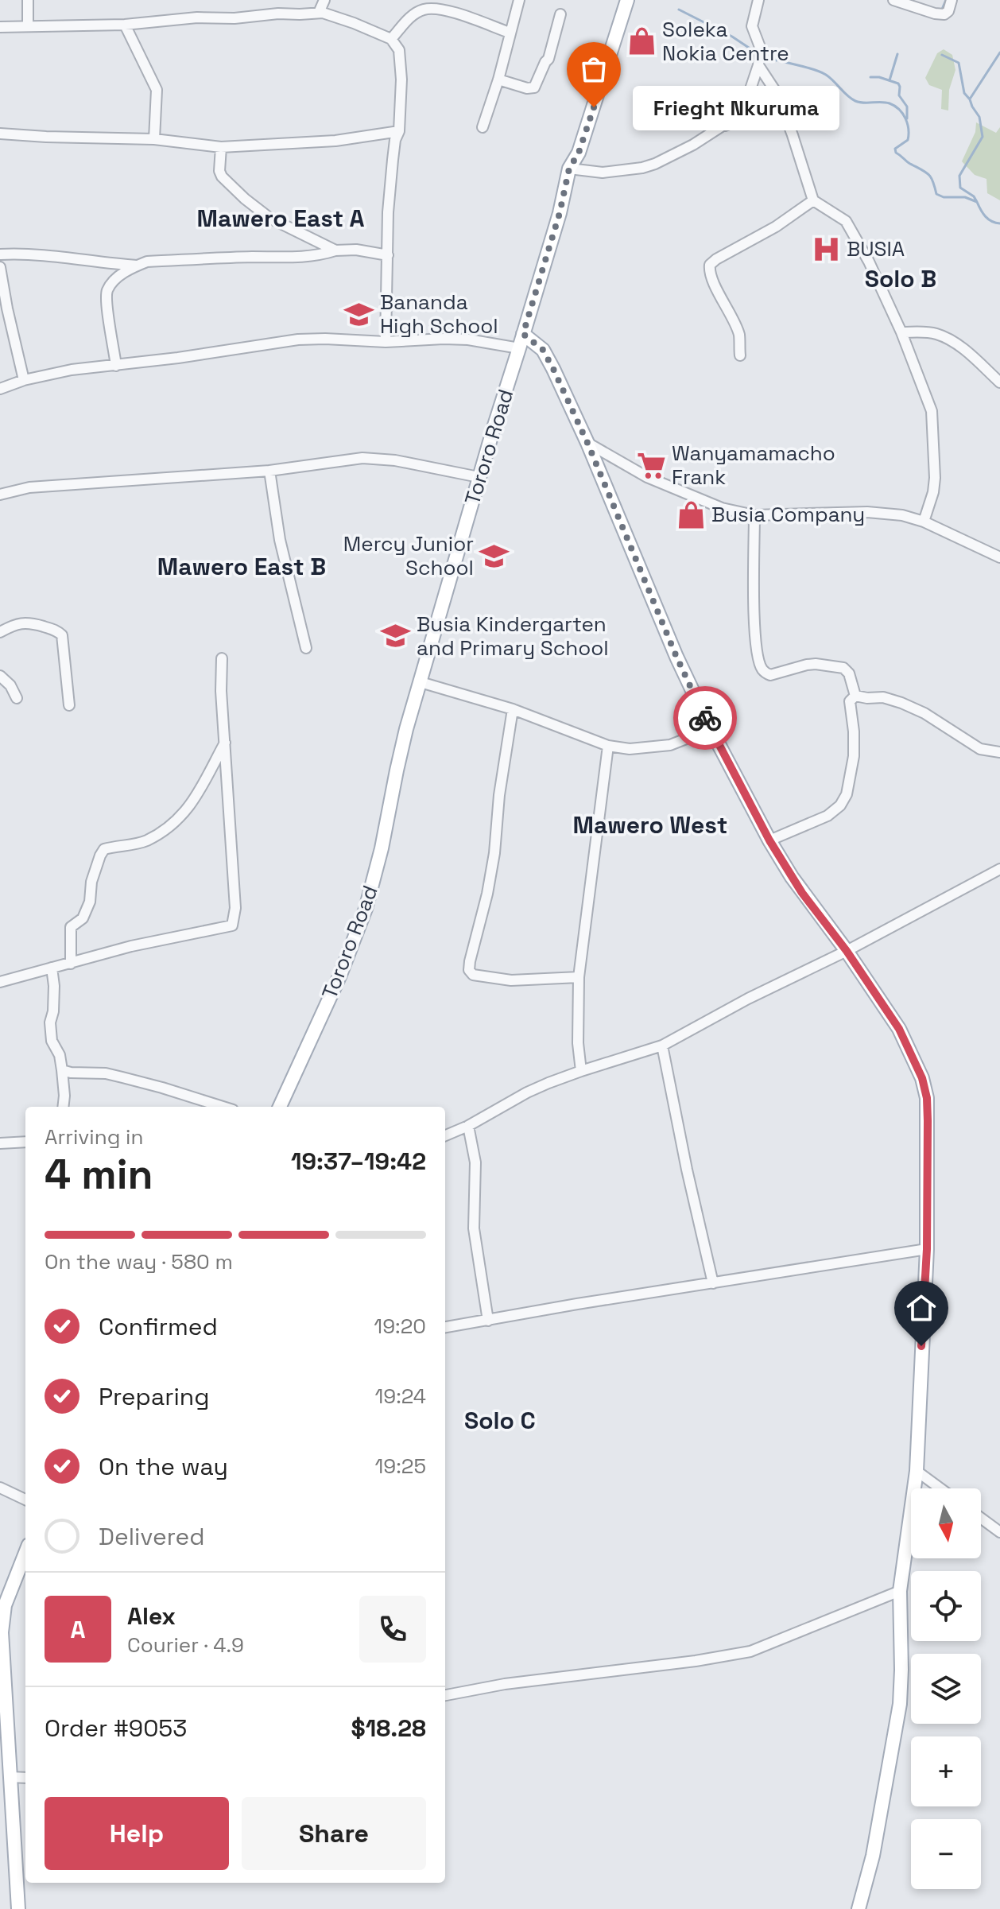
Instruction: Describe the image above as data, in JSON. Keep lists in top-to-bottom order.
{
  "streets": {
    "main road": ["Tororo Road"]
  },
  "districts": [
    "Mawero East A",
    "Solo B",
    "Mawero East B",
    "Mawero West",
    "Solo C"
  ],
  "places": {
    "shop": ["Soleka Nokia Centre", "Busia Company"],
    "other": ["Frieght Nkuruma"],
    "hospital": ["BUSIA"],
    "school or university": ["Bananda High School", "Mercy Junior School", "Busia Kindergarten and Primary School"],
    "supermarket": ["Wanyamamacho Frank"]
  },
  "north": "bottom",
  "page": {
    "bubble": "Frieght Nkuruma",
    "heading": ["4 min", "Arriving in", "19:37–19:42"],
    "panel": [
      "Alex",
      "Courier · 4.9",
      "Order #9053",
      "$18.28"
    ],
    "bar": "On the way · 580 m",
    "list": [
      ["Confirmed", "19:20"],
      ["Preparing", "19:24"],
      ["On the way", "19:25"],
      "Delivered"
    ],
    "map_buttons": ["+", "−"],
    "round": "A",
    "buttons": ["Help", "Share"]
  }
}
